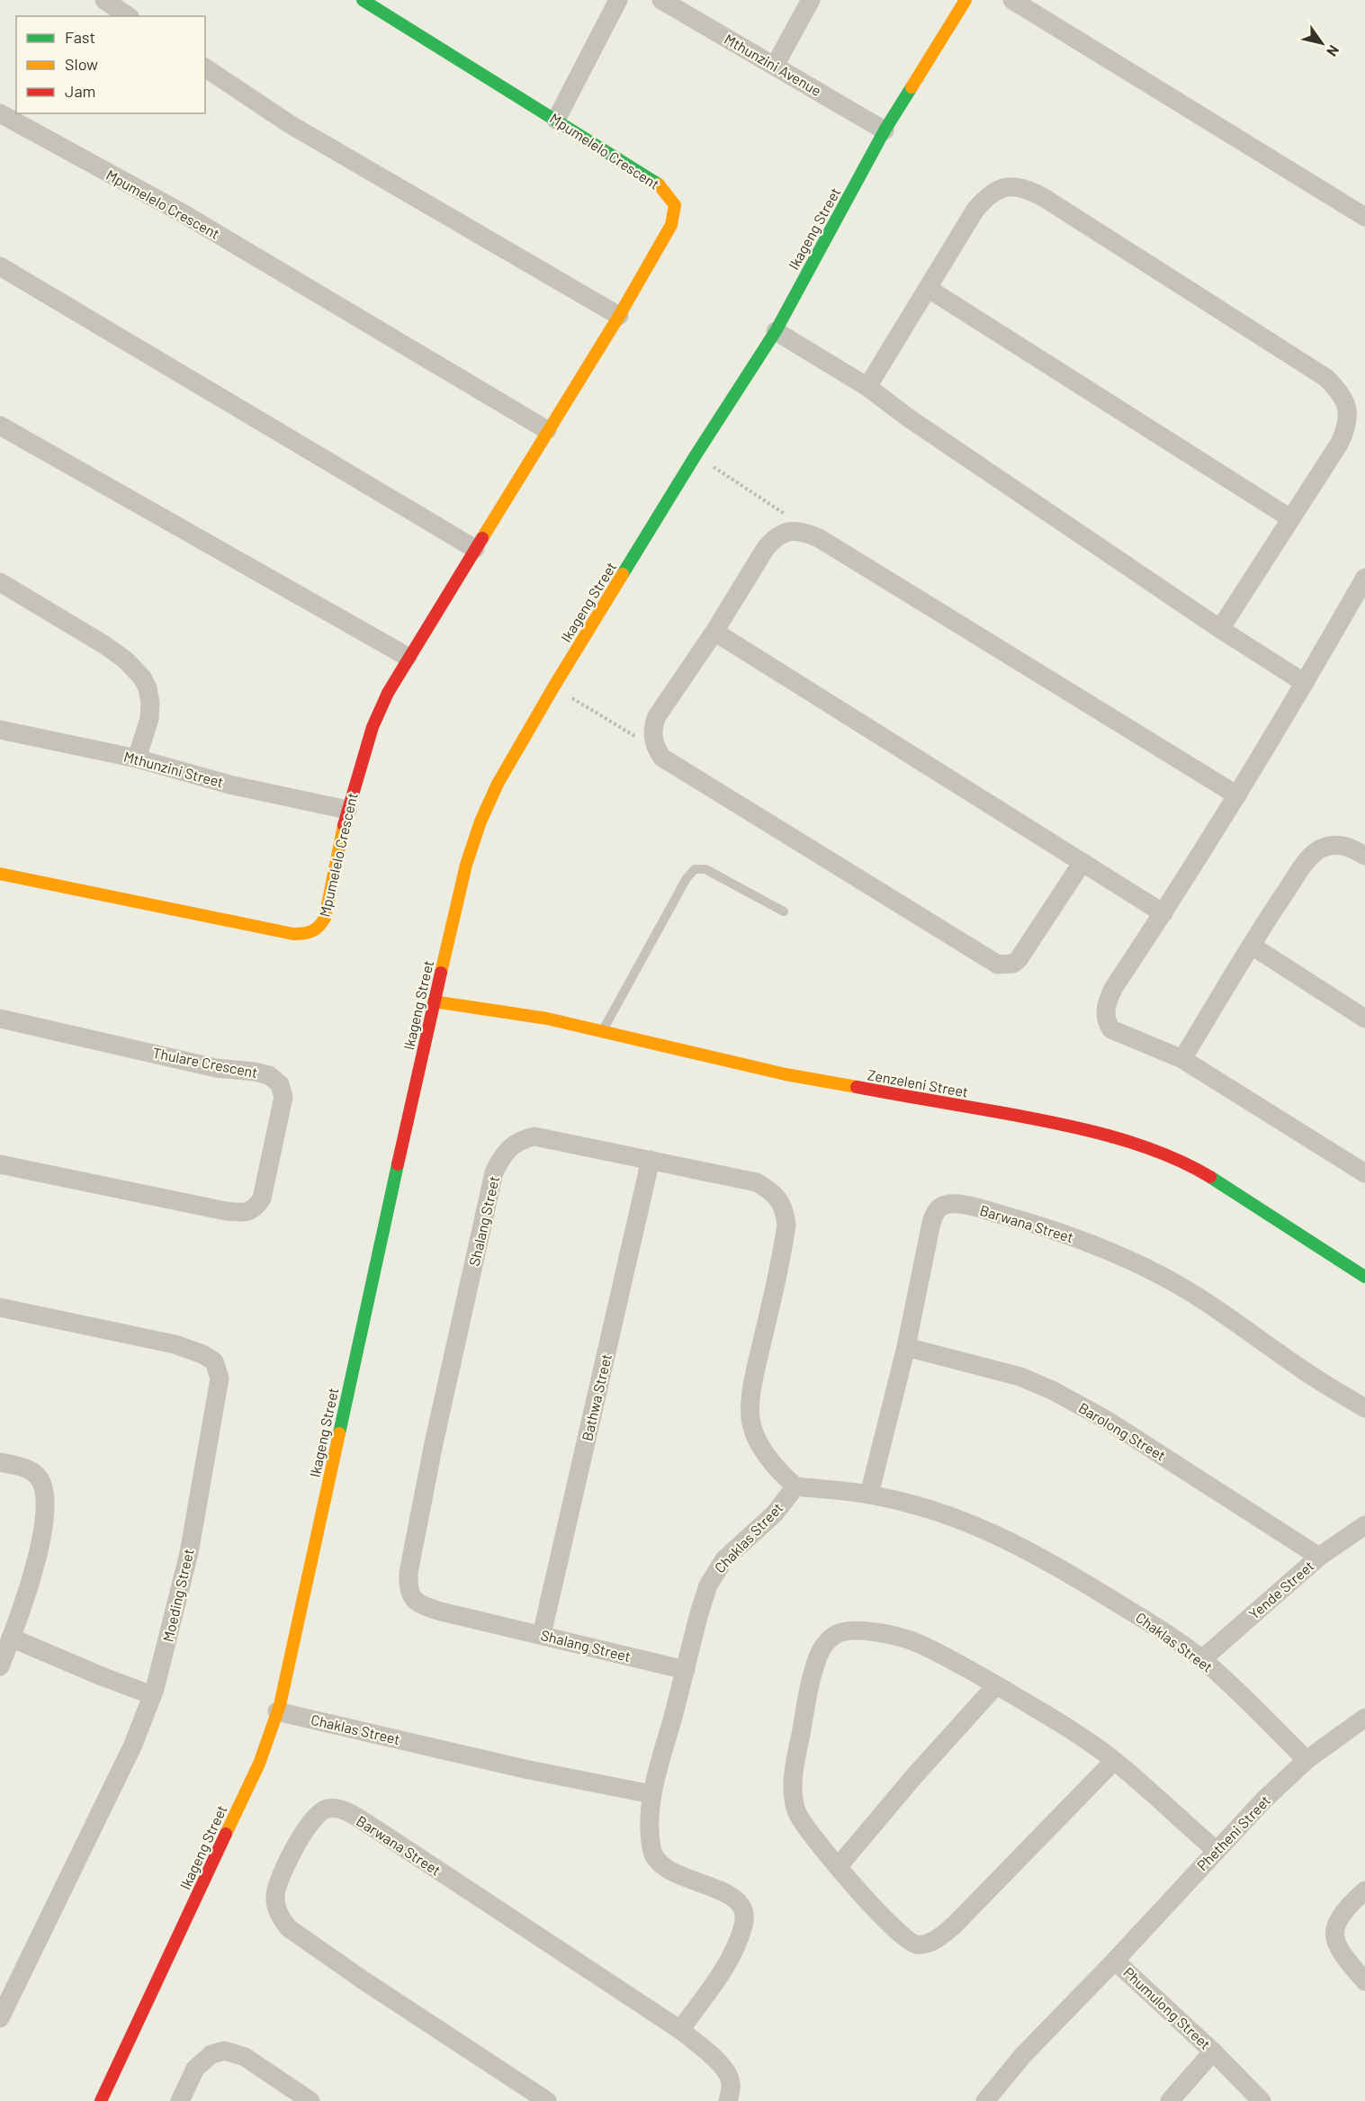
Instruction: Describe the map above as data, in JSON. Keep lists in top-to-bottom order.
{
  "streets": {
    "street": [
      "Mthunzini Avenue",
      "Mpumelelo Crescent",
      "Ikageng Street",
      "Mthunzini Street",
      "Thulare Crescent",
      "Zenzeleni Street",
      "Shalang Street",
      "Barwana Street",
      "Bathwa Street",
      "Barolong Street",
      "Chaklas Street",
      "Yende Street",
      "Moeding Street",
      "Phetheni Street",
      "Phumulong Street"
    ]
  },
  "crossings": [
    ["Mthunzini Avenue", "Ikageng Street"],
    ["Mpumelelo Crescent", "Mthunzini Street"],
    ["Ikageng Street", "Zenzeleni Street"],
    ["Ikageng Street", "Chaklas Street"],
    ["Shalang Street", "Bathwa Street"],
    ["Shalang Street", "Chaklas Street"],
    ["Barwana Street", "Barolong Street"],
    ["Barwana Street", "Chaklas Street"],
    ["Barolong Street", "Yende Street"],
    ["Chaklas Street", "Yende Street"],
    ["Chaklas Street", "Phetheni Street"],
    ["Phetheni Street", "Phumulong Street"]
  ],
  "legend": ["Fast", "Slow", "Jam"],
  "north": "bottom right"
}
